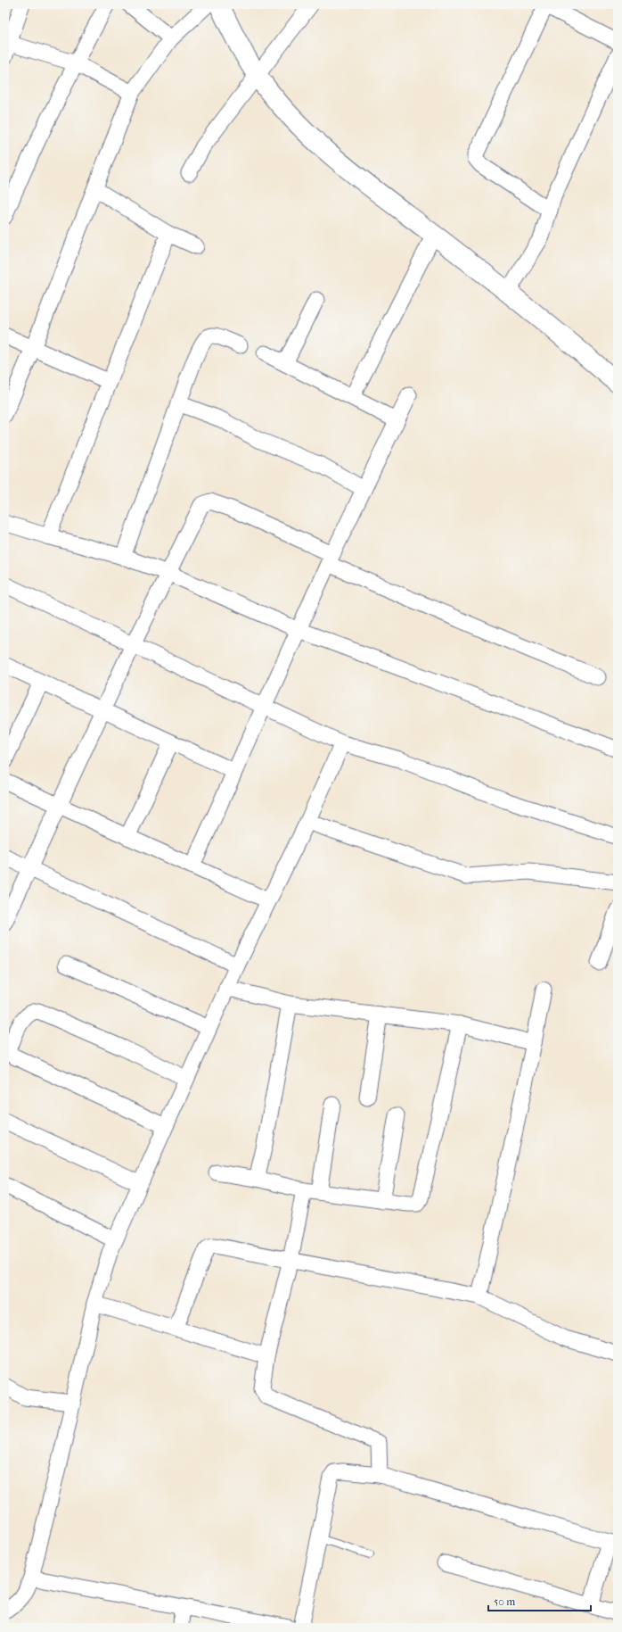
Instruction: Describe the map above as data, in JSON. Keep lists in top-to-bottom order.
{
  "scale_bar": "50 m"
}
